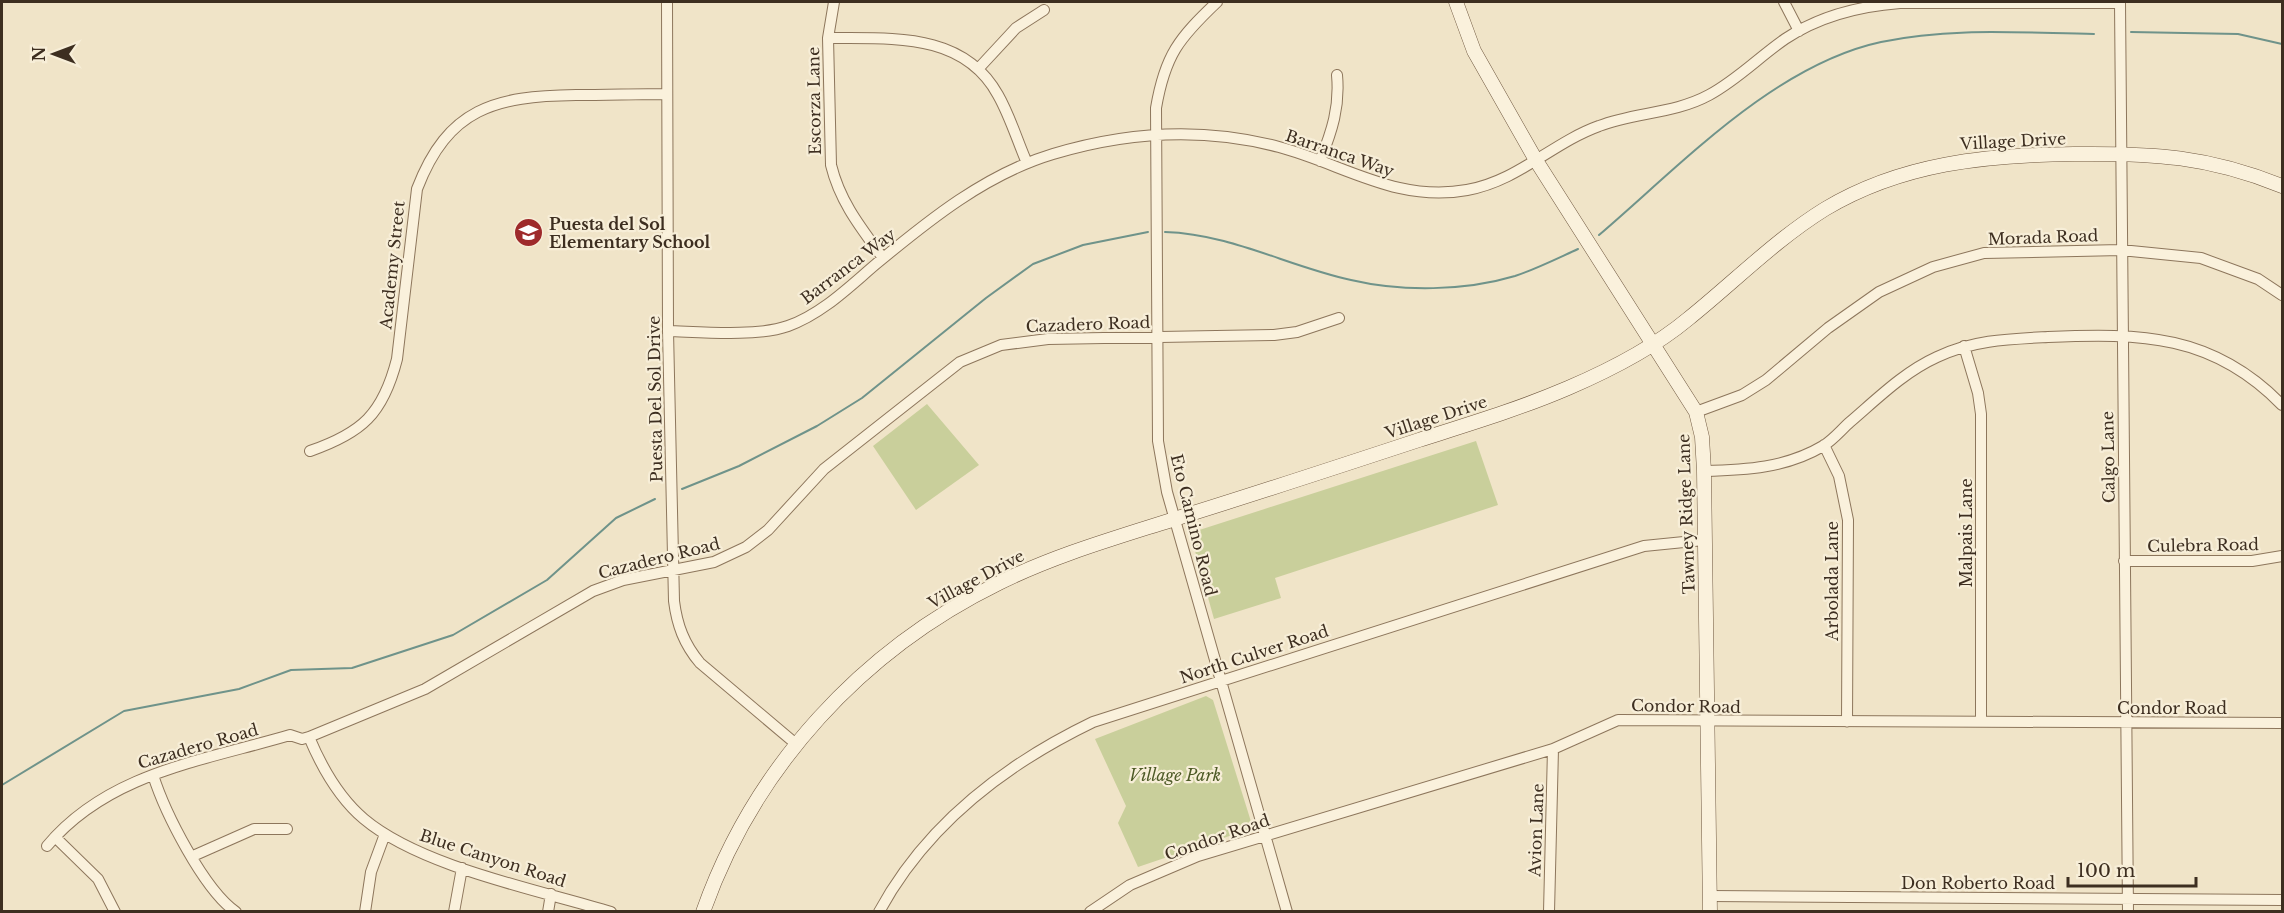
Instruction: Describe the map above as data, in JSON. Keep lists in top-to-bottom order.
{
  "streets": {
    "main road": ["Village Drive", "Tawney Ridge Lane"],
    "street": [
      "Escorza Lane",
      "Barranca Way",
      "Morada Road",
      "Academy Street",
      "Cazadero Road",
      "Puesta Del Sol Drive",
      "Calgo Lane",
      "Eto Camino Road",
      "Malpais Lane",
      "Culebra Road",
      "Arbolada Lane",
      "North Culver Road",
      "Condor Road",
      "Avion Lane",
      "Blue Canyon Road",
      "Don Roberto Road"
    ]
  },
  "crossings": [
    ["Escorza Lane", "Barranca Way"],
    ["Village Drive", "Puesta Del Sol Drive"],
    ["Village Drive", "Calgo Lane"],
    ["Village Drive", "Tawney Ridge Lane"],
    ["Village Drive", "Eto Camino Road"],
    ["Barranca Way", "Puesta Del Sol Drive"],
    ["Barranca Way", "Calgo Lane"],
    ["Barranca Way", "Tawney Ridge Lane"],
    ["Barranca Way", "Eto Camino Road"],
    ["Morada Road", "Calgo Lane"],
    ["Morada Road", "Tawney Ridge Lane"],
    ["Academy Street", "Puesta Del Sol Drive"],
    ["Cazadero Road", "Puesta Del Sol Drive"],
    ["Cazadero Road", "Eto Camino Road"],
    ["Cazadero Road", "Blue Canyon Road"],
    ["Calgo Lane", "Culebra Road"],
    ["Calgo Lane", "Condor Road"],
    ["Calgo Lane", "Don Roberto Road"],
    ["Tawney Ridge Lane", "North Culver Road"],
    ["Tawney Ridge Lane", "Condor Road"],
    ["Tawney Ridge Lane", "Don Roberto Road"],
    ["Eto Camino Road", "North Culver Road"],
    ["Eto Camino Road", "Condor Road"],
    ["Malpais Lane", "Condor Road"],
    ["Arbolada Lane", "Condor Road"],
    ["Condor Road", "Avion Lane"]
  ],
  "parks": ["Village Park"],
  "places": {
    "school or university": ["Puesta del Sol Elementary School"]
  },
  "scale_bar": "100 m",
  "north": "left"
}
